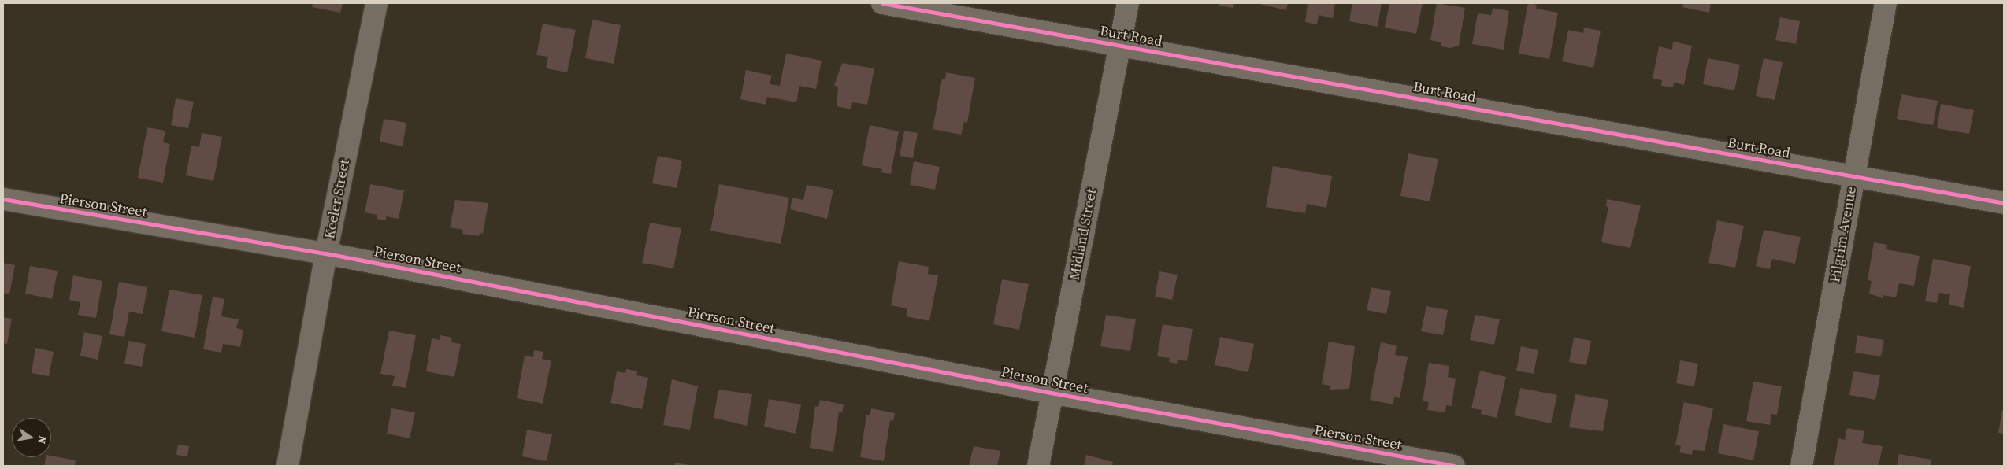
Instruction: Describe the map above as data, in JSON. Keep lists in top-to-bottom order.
{
  "streets": {
    "street": [
      "Burt Road",
      "Keeler Street",
      "Pierson Street",
      "Midland Street",
      "Pilgrim Avenue"
    ]
  },
  "crossings": [
    ["Burt Road", "Midland Street"],
    ["Burt Road", "Pilgrim Avenue"],
    ["Keeler Street", "Pierson Street"],
    ["Pierson Street", "Midland Street"]
  ],
  "north": "right"
}
